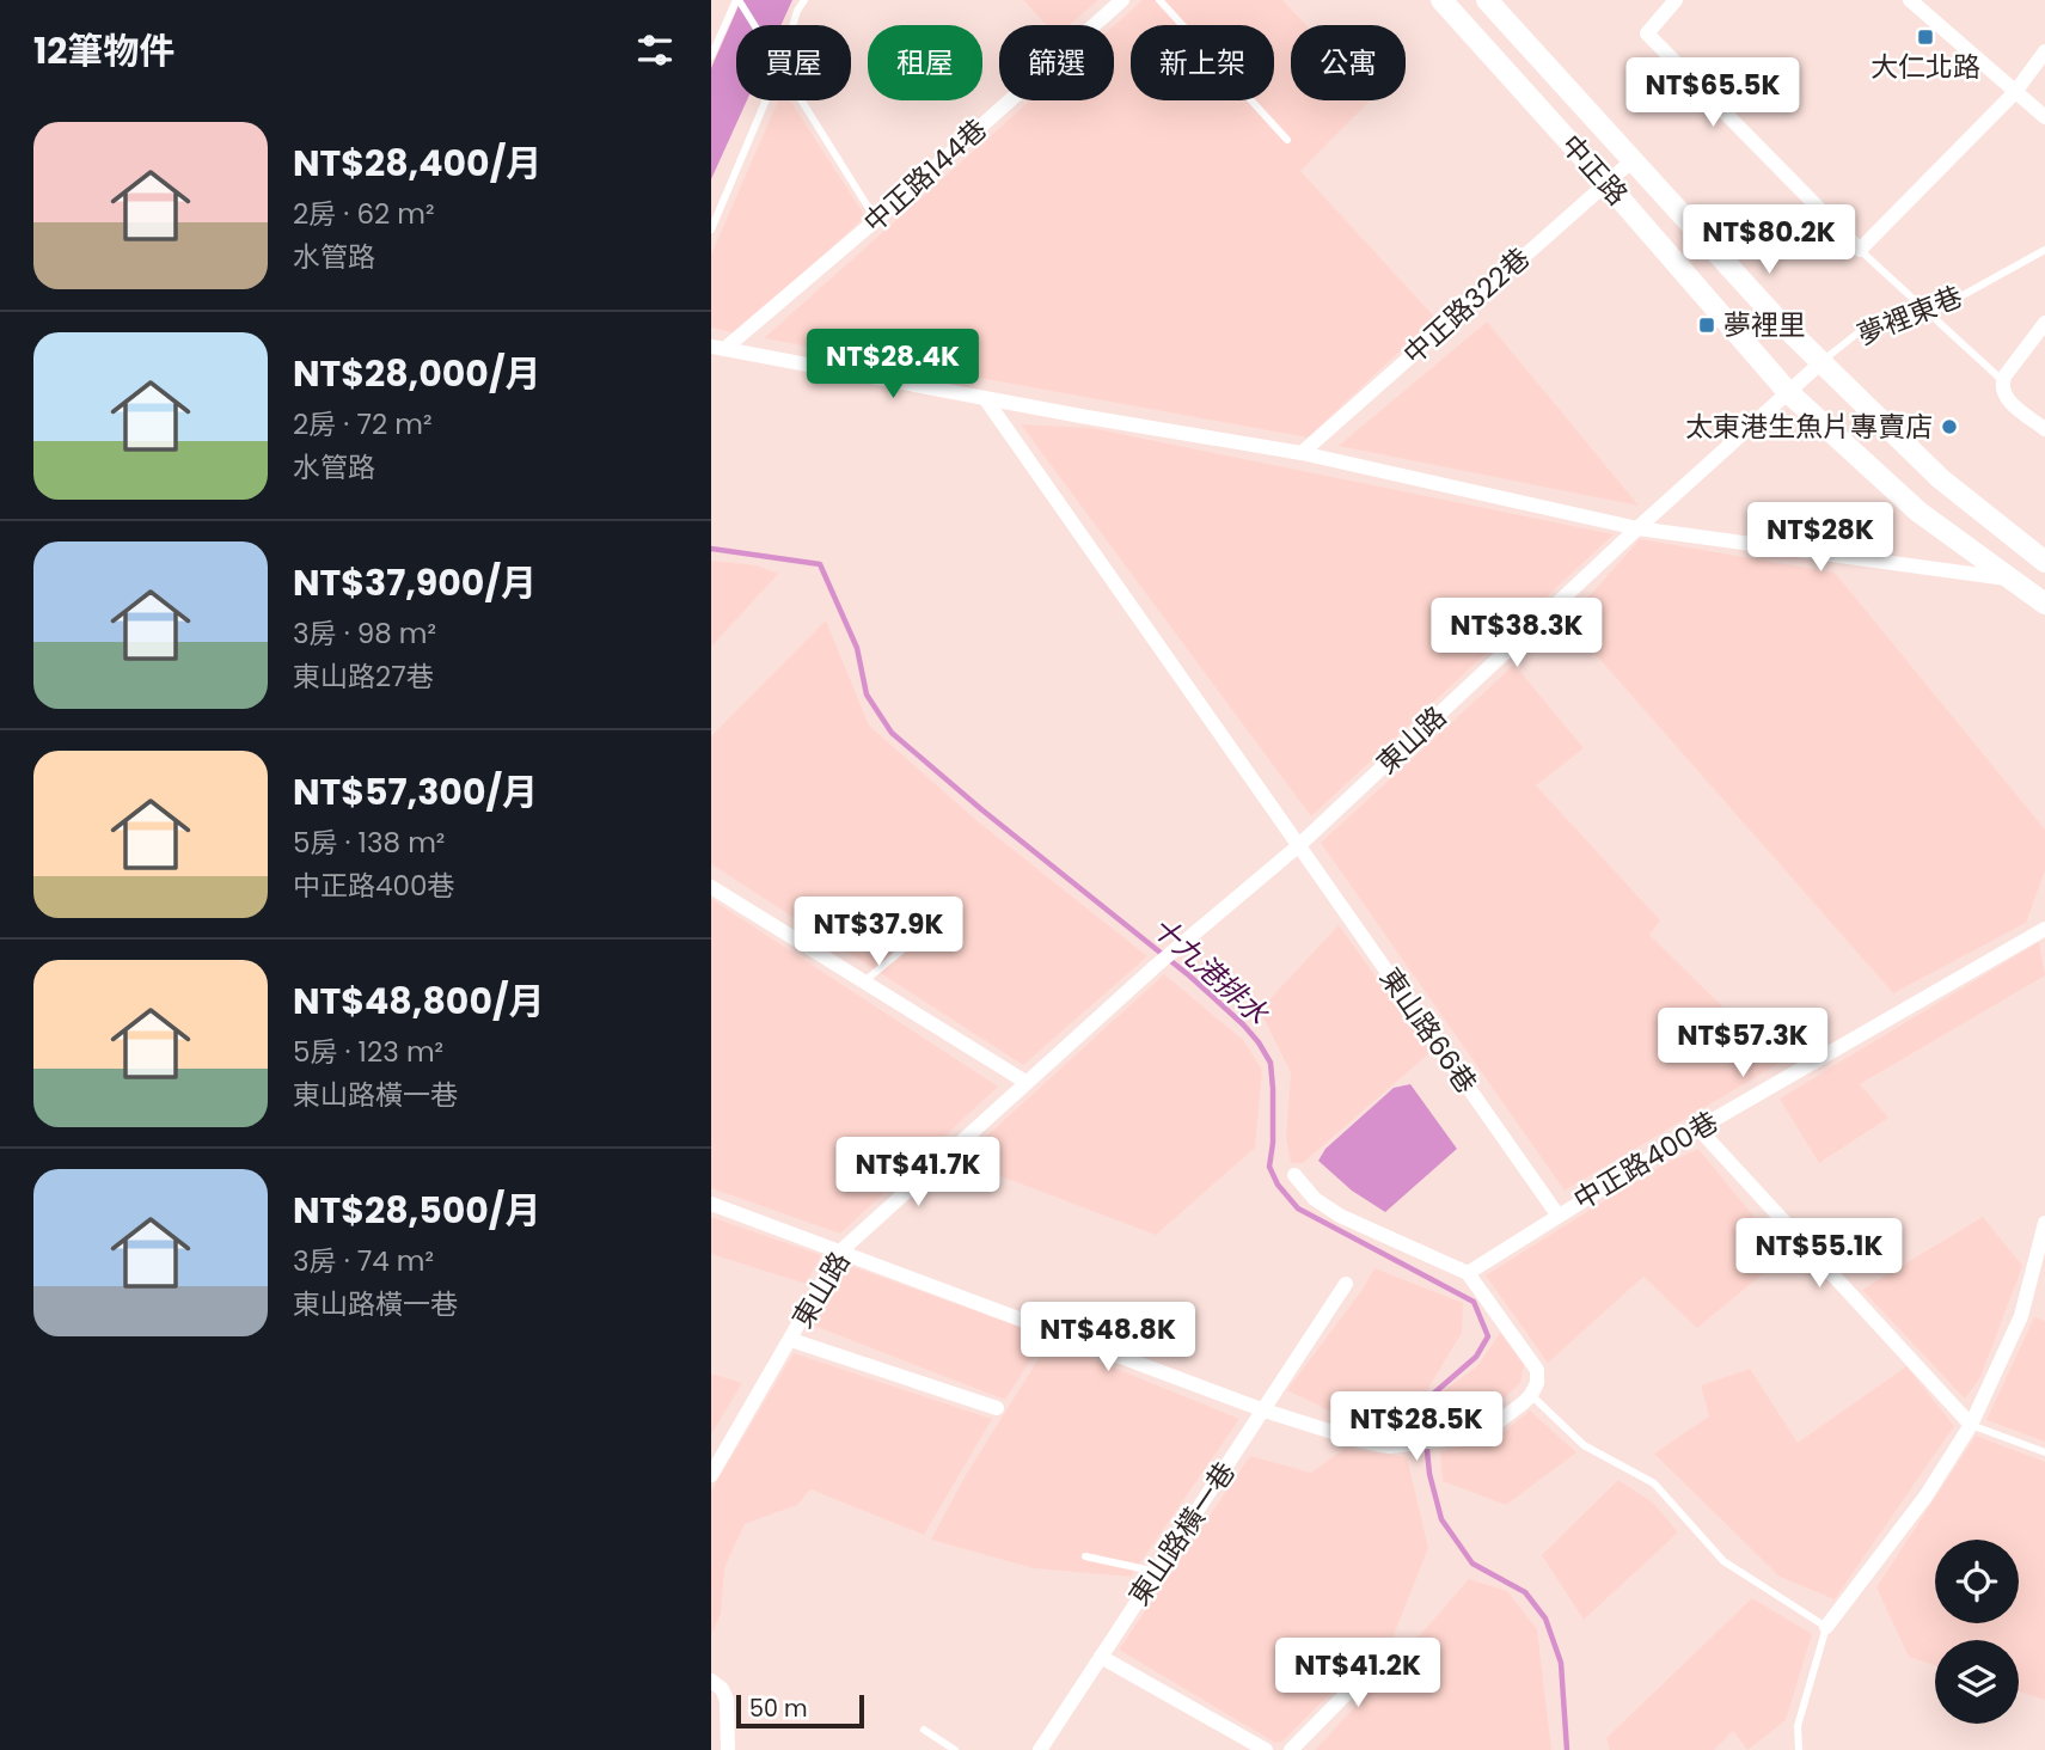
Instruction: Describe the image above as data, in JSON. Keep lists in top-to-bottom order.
{
  "streets": {
    "main road": ["中正路"],
    "street": [
      "中正路144巷",
      "中正路322巷",
      "東山路",
      "東山路66巷",
      "中正路400巷",
      "東山路橫一巷"
    ],
    "lane": ["夢裡東巷"]
  },
  "crossings": [
    ["中正路", "中正路322巷"],
    ["中正路", "夢裡東巷"],
    ["中正路", "東山路"],
    ["夢裡東巷", "東山路"],
    ["東山路", "東山路66巷"],
    ["東山路66巷", "中正路400巷"]
  ],
  "water": ["十九港排水"],
  "places": {
    "transit": ["大仁北路", "夢裡里"],
    "other": ["太東港生魚片專賣店"]
  },
  "scale_bar": "50 m",
  "page": {
    "heading": "12筆物件",
    "chip": [
      "買屋",
      "租屋",
      "篩選",
      "新上架",
      "公寓"
    ],
    "price": [
      "NT$65.5K",
      "NT$80.2K",
      "NT$28.4K",
      "NT$28K",
      "NT$38.3K",
      "NT$37.9K",
      "NT$57.3K",
      "NT$41.7K",
      "NT$55.1K",
      "NT$48.8K",
      "NT$28.5K",
      "NT$41.2K"
    ],
    "list": [
      {
        "name": "NT$28,400/月",
        "note": "2房 · 62 m² · 水管路"
      },
      {
        "name": "NT$28,000/月",
        "note": "2房 · 72 m² · 水管路"
      },
      {
        "name": "NT$37,900/月",
        "note": "3房 · 98 m² · 東山路27巷"
      },
      {
        "name": "NT$57,300/月",
        "note": "5房 · 138 m² · 中正路400巷"
      },
      {
        "name": "NT$48,800/月",
        "note": "5房 · 123 m² · 東山路橫一巷"
      },
      {
        "name": "NT$28,500/月",
        "note": "3房 · 74 m² · 東山路橫一巷"
      }
    ],
    "scale": "50 m"
  }
}
